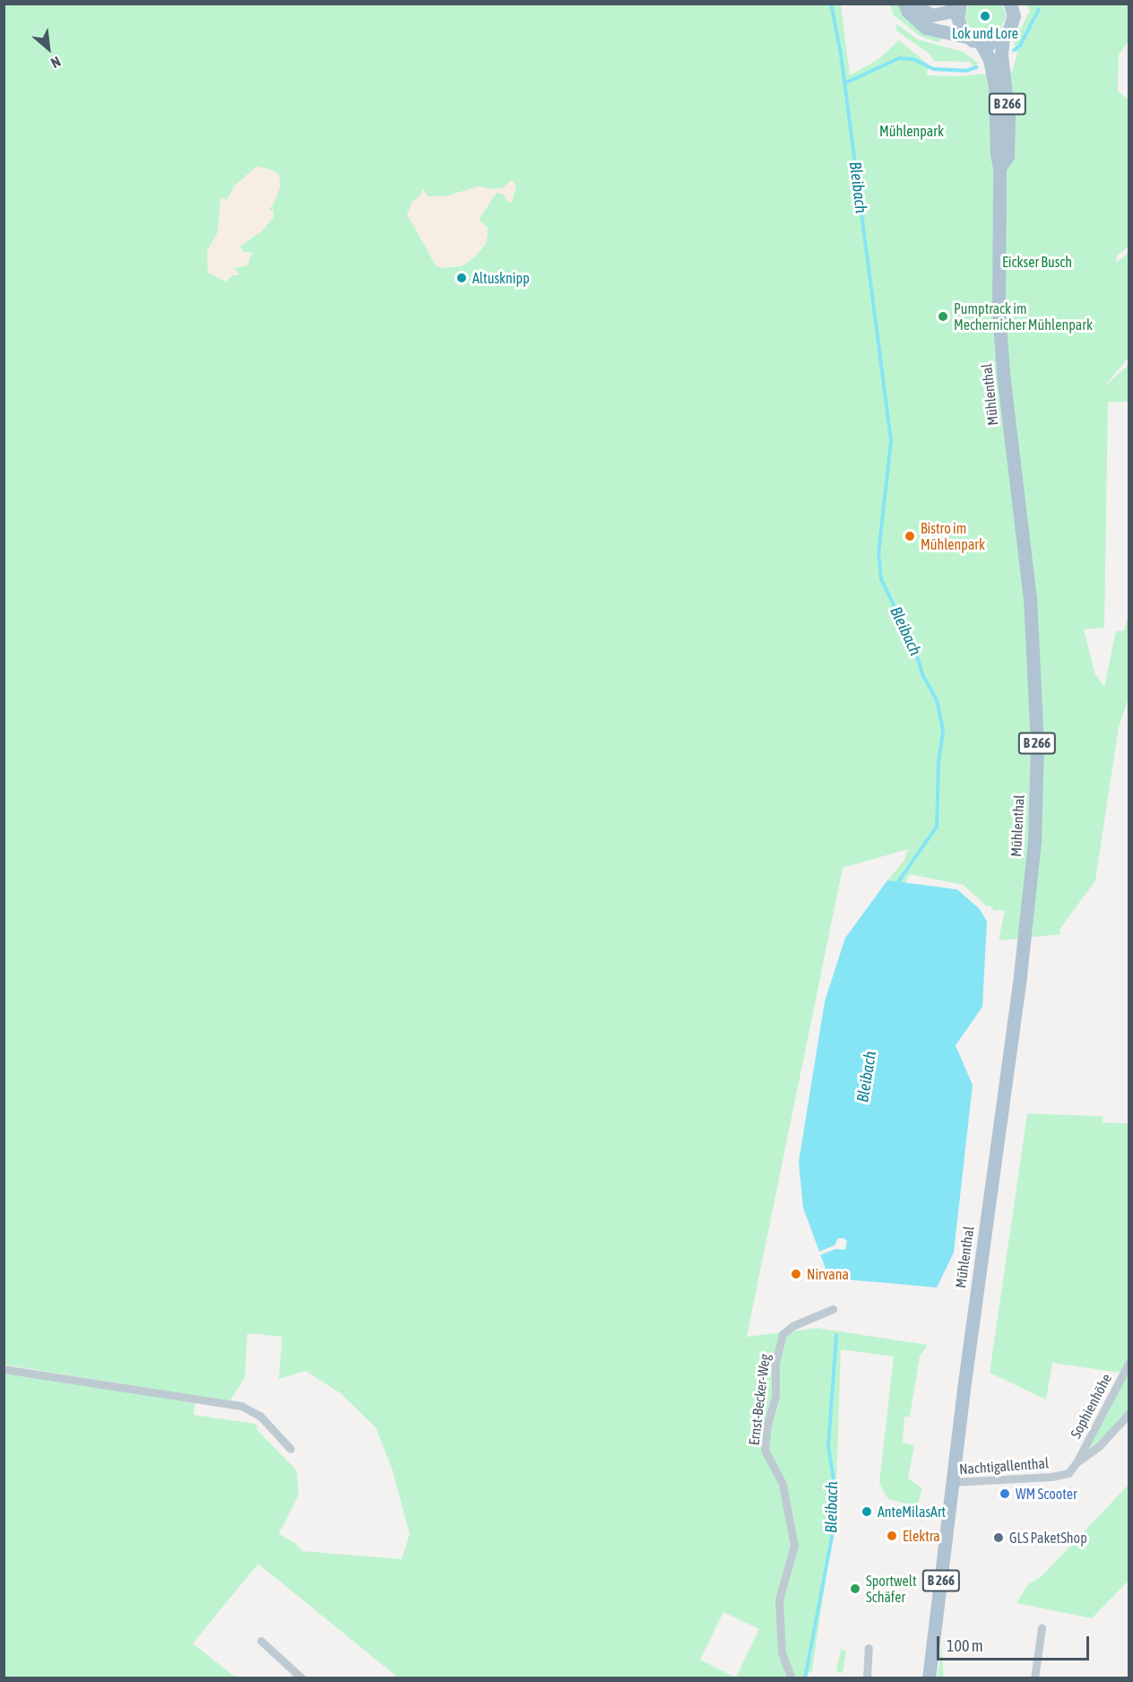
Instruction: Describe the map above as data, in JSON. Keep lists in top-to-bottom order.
{
  "streets": {
    "main road": ["B 266", "Mühlenthal"],
    "street": ["Ernst-Becker-Weg", "Sophienhöhe", "Nachtigallenthal"]
  },
  "crossings": [
    ["B 266", "Mühlenthal"],
    ["B 266", "Nachtigallenthal"],
    ["Mühlenthal", "Nachtigallenthal"],
    ["Sophienhöhe", "Nachtigallenthal"]
  ],
  "water": ["Bleibach"],
  "parks": ["Mühlenpark", "Eickser Busch"],
  "places": [
    "Lok und Lore",
    "Altusknipp",
    "Pumptrack im Mechernicher Mühlenpark",
    "Bistro im Mühlenpark",
    "Nirvana",
    "WM Scooter",
    "AnteMilasArt",
    "Elektra",
    "GLS PaketShop",
    "Sportwelt Schäfer"
  ],
  "scale_bar": "100 m",
  "north": "bottom right"
}
